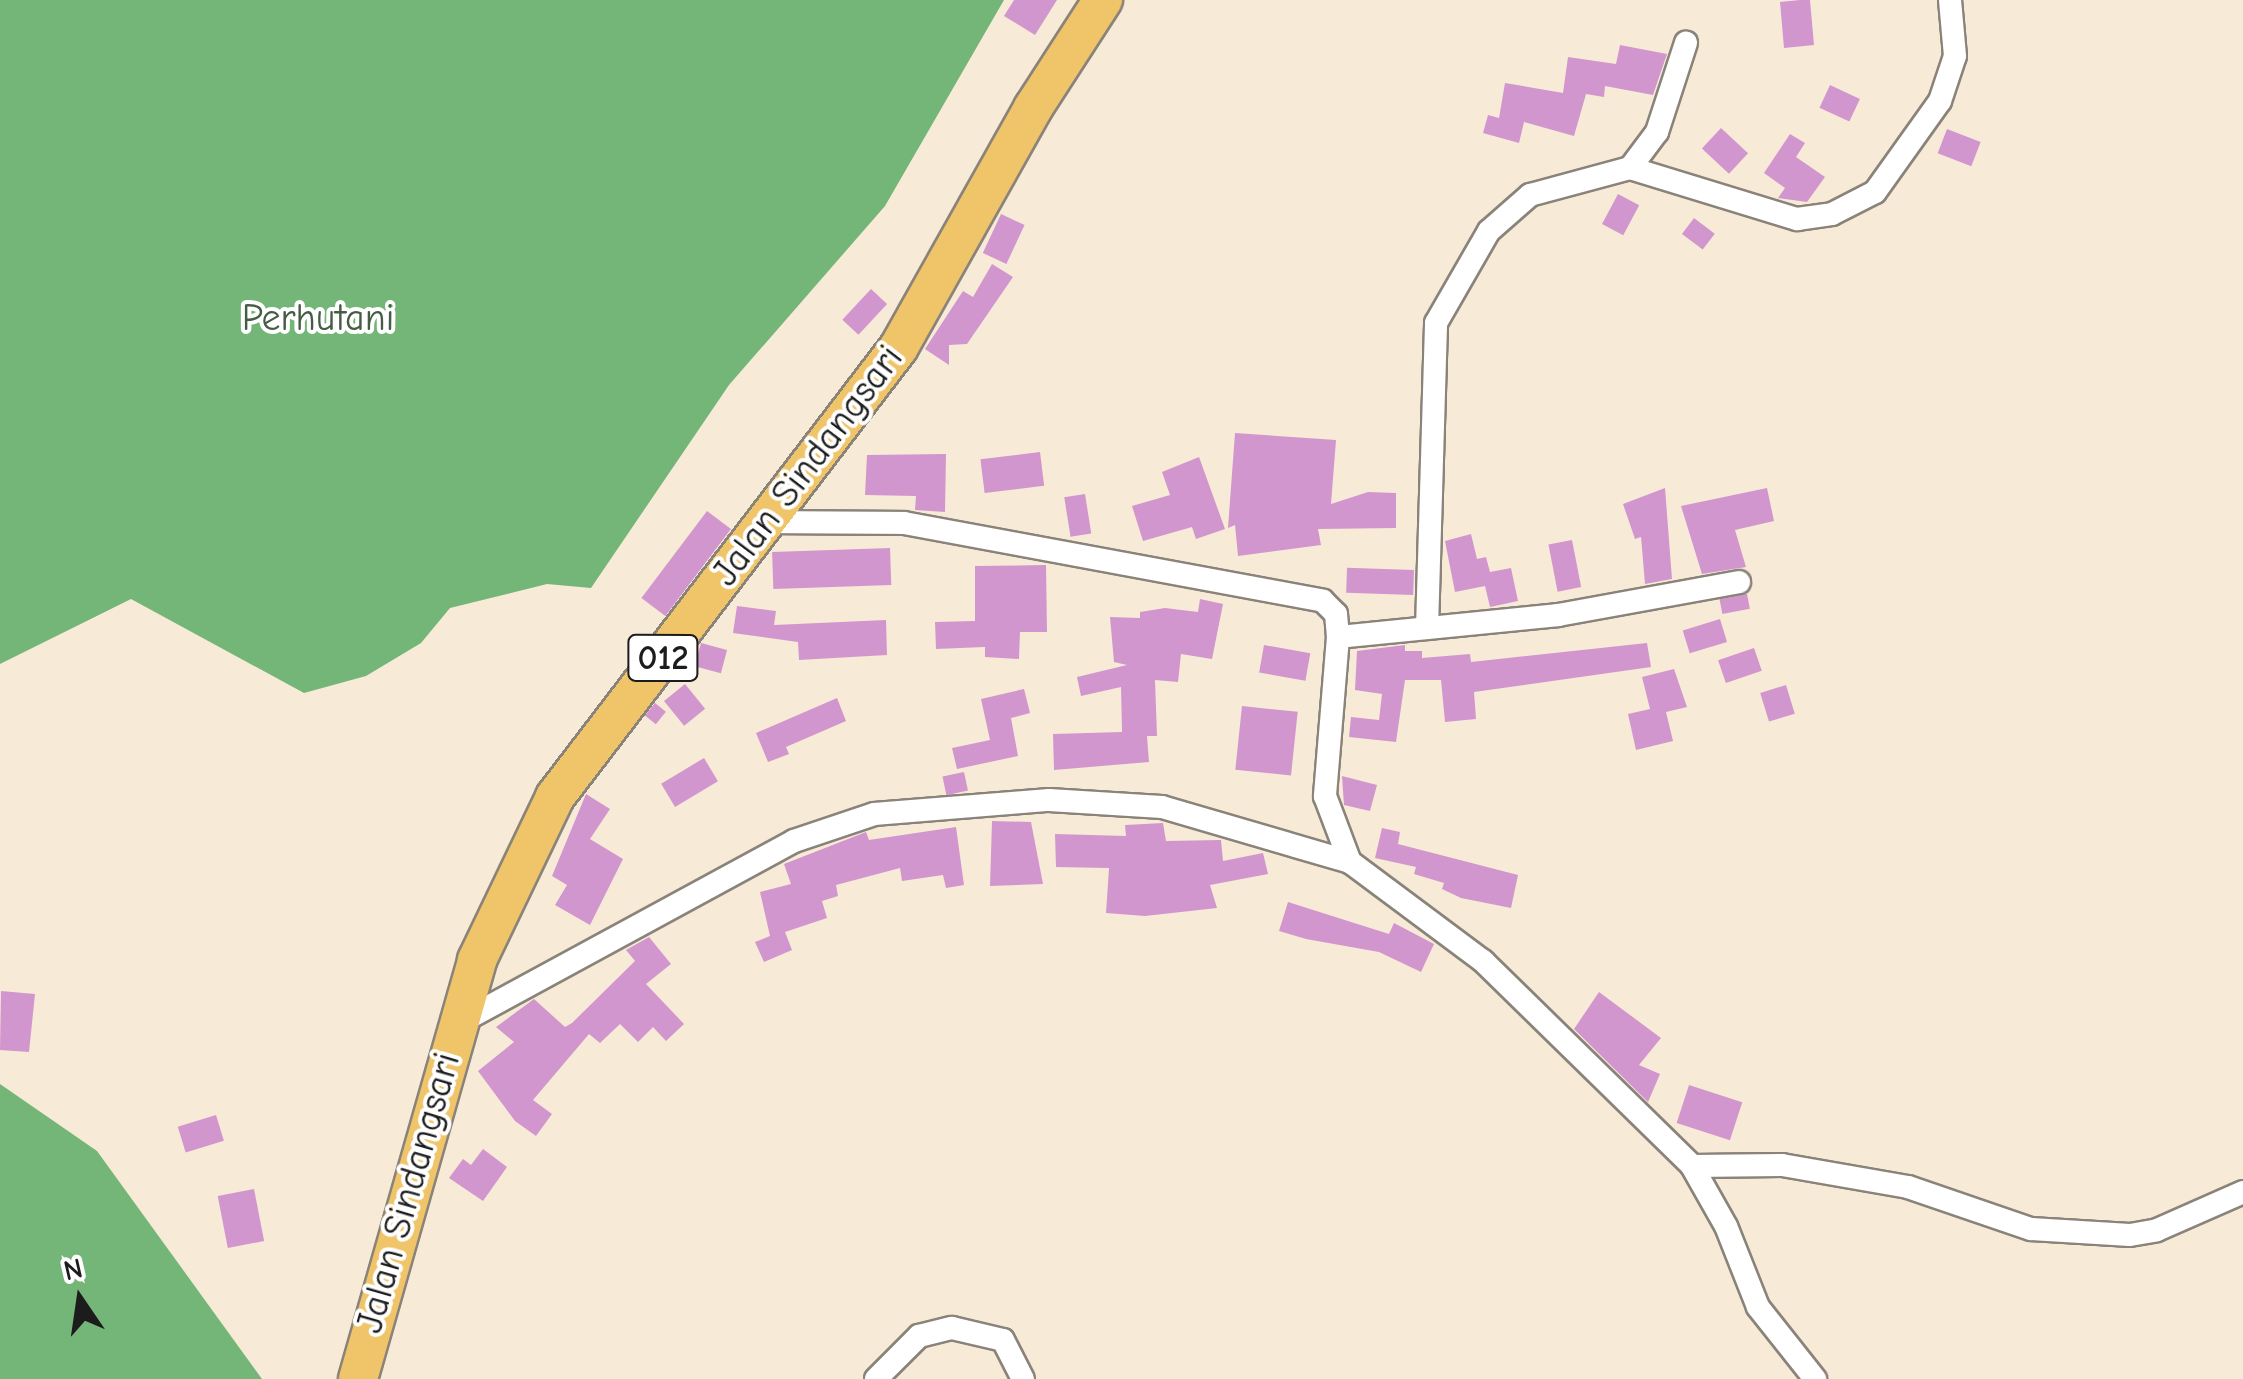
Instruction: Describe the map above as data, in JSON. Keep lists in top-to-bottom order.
{
  "streets": {
    "main road": ["Jalan Sindangsari", "012"]
  },
  "parks": ["Perhutani"],
  "north": "top"
}
